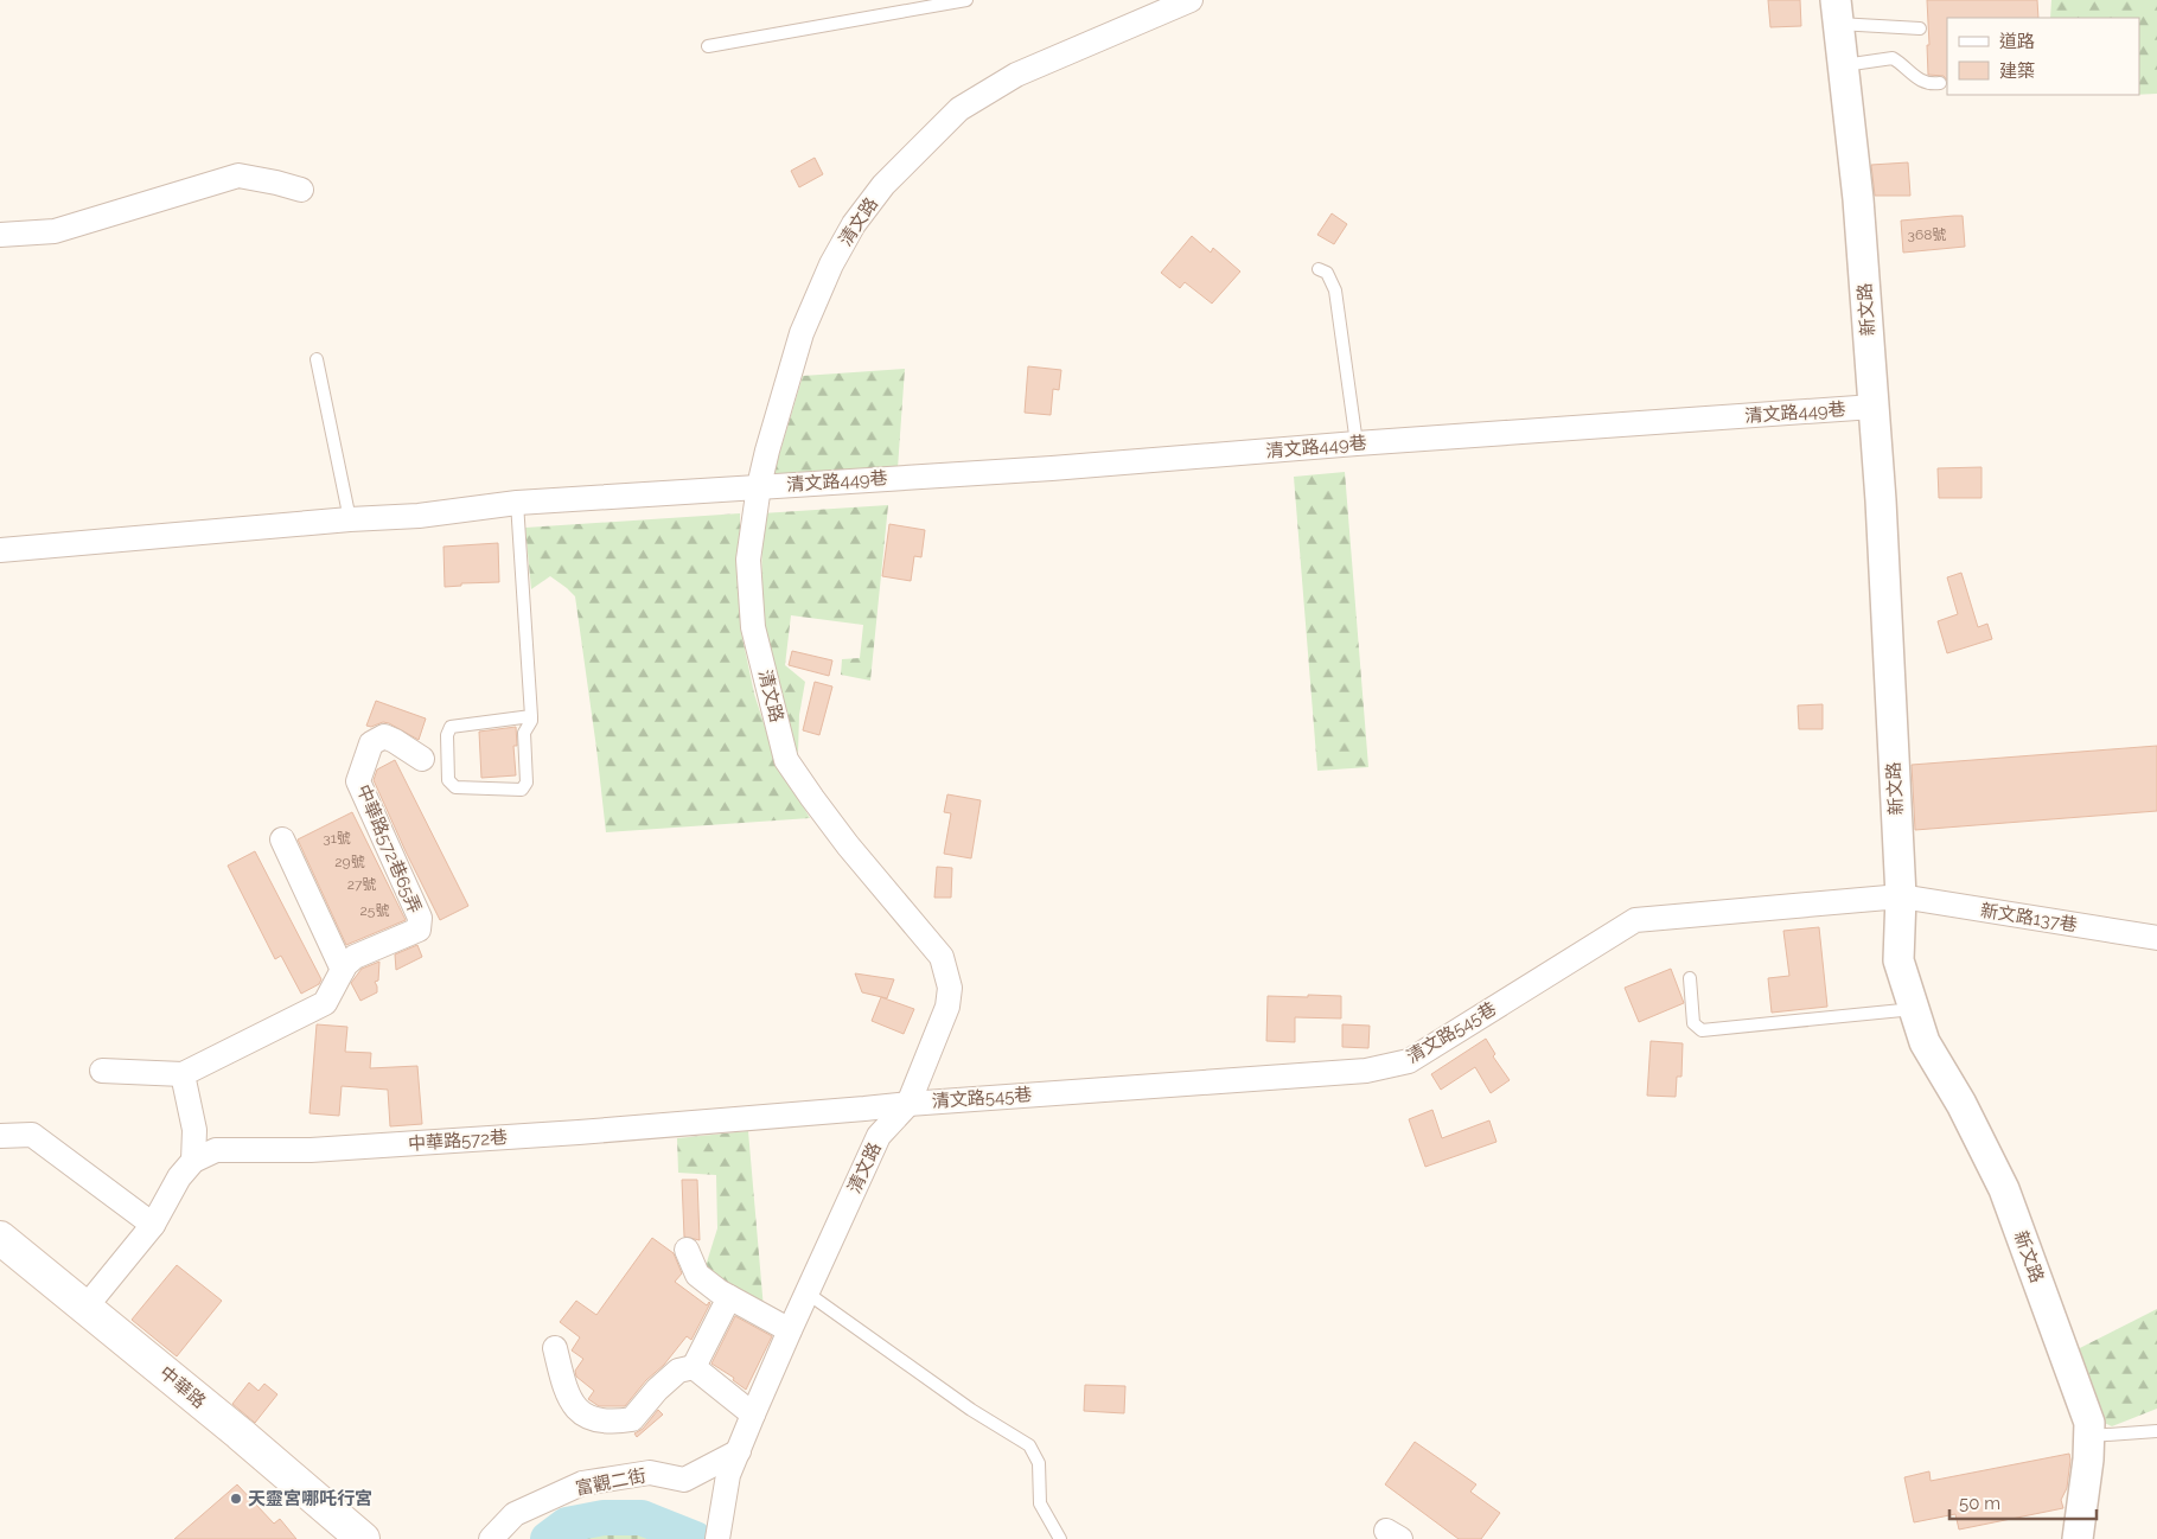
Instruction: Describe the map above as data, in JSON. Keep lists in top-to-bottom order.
{
  "streets": {
    "main road": ["中華路"],
    "street": [
      "清文路",
      "新文路",
      "清文路449巷",
      "中華路572巷65弄",
      "新文路137巷",
      "清文路545巷",
      "中華路572巷",
      "富觀二街"
    ]
  },
  "crossings": [
    ["清文路", "清文路449巷"],
    ["清文路", "清文路545巷"],
    ["清文路", "中華路572巷"],
    ["清文路", "富觀二街"],
    ["新文路", "清文路449巷"],
    ["新文路", "新文路137巷"],
    ["新文路", "清文路545巷"],
    ["新文路137巷", "清文路545巷"],
    ["清文路545巷", "中華路572巷"]
  ],
  "places": ["天靈宮哪吒行宮"],
  "house_numbers": [
    "368號",
    "31號",
    "29號",
    "27號",
    "25號"
  ],
  "legend": ["道路", "建築"],
  "scale_bar": "50 m"
}
